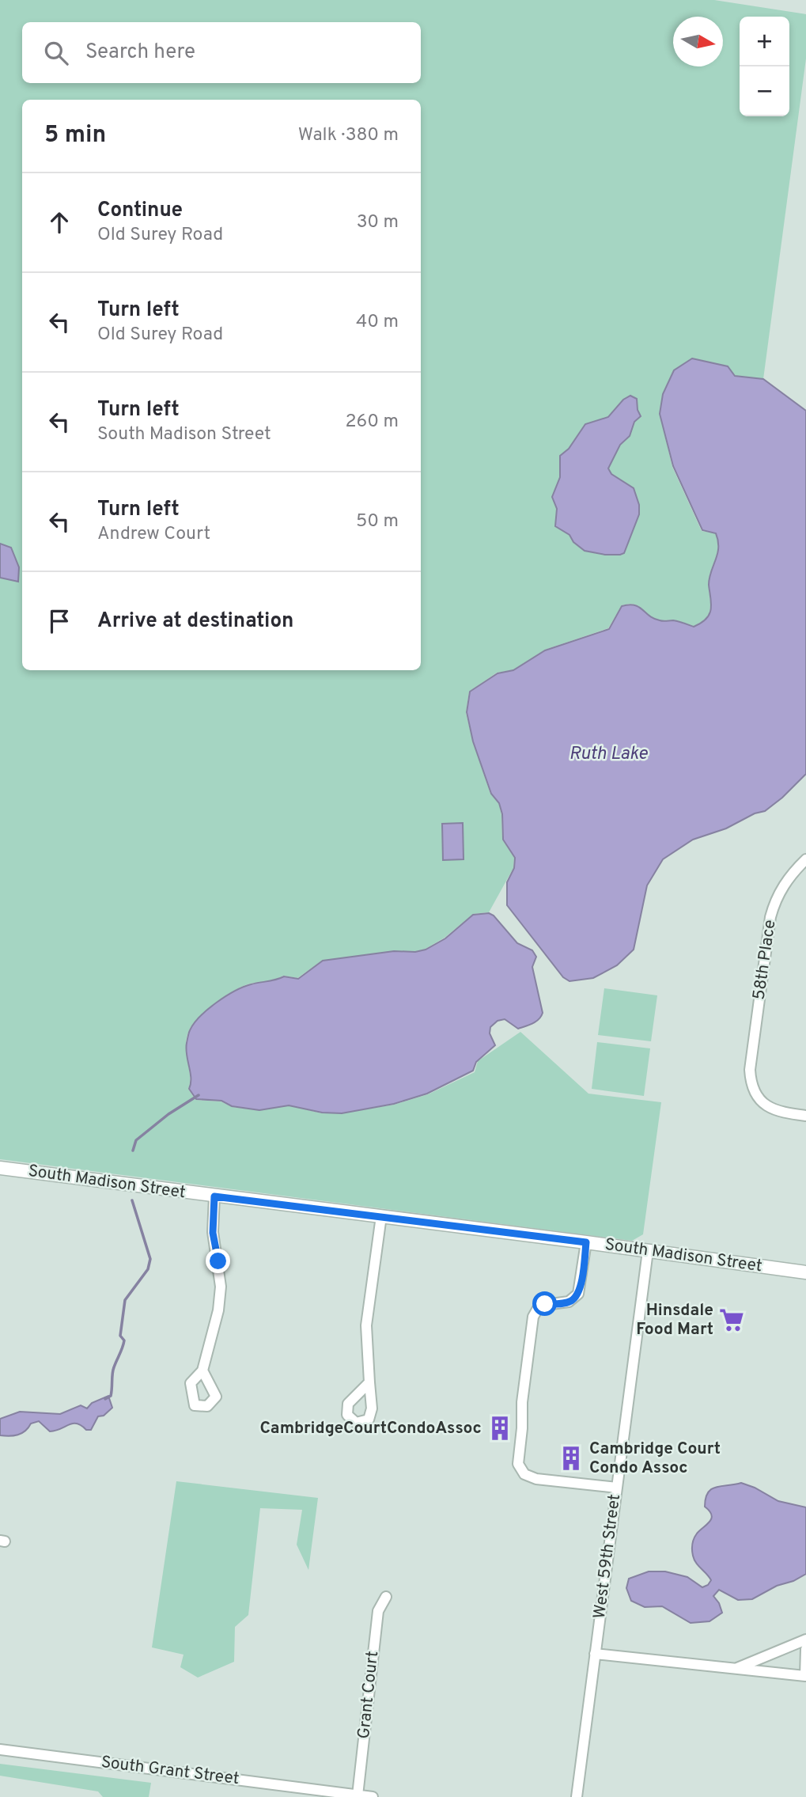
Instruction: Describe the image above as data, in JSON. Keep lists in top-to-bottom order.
{
  "streets": {
    "street": [
      "58th Place",
      "South Madison Street",
      "West 59th Street",
      "Grant Court",
      "South Grant Street"
    ]
  },
  "crossings": [
    ["South Madison Street", "West 59th Street"],
    ["Grant Court", "South Grant Street"]
  ],
  "water": ["Ruth Lake"],
  "places": {
    "supermarket": ["Hinsdale Food Mart"],
    "building": ["CambridgeCourtCondoAssoc", "Cambridge Court Condo Assoc"]
  },
  "north": "right",
  "page": {
    "map_buttons": ["+", "−"],
    "search": "Search here",
    "heading": ["5 min", "Walk · 380 m"],
    "list": [
      ["Continue", "Old Surey Road", "30 m"],
      ["Turn left", "Old Surey Road", "40 m"],
      ["Turn left", "South Madison Street", "260 m"],
      ["Turn left", "Andrew Court", "50 m"],
      "Arrive at destination"
    ]
  }
}
